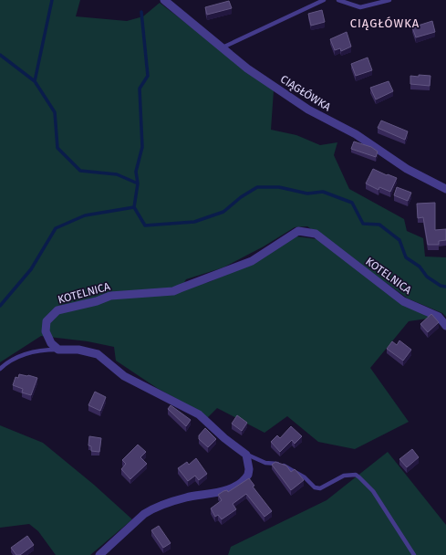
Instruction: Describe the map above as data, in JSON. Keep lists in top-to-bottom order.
{
  "streets": {
    "street": ["CIĄGŁÓWKA", "KOTELNICA"]
  },
  "districts": ["CIĄGŁÓWKA"]
}
